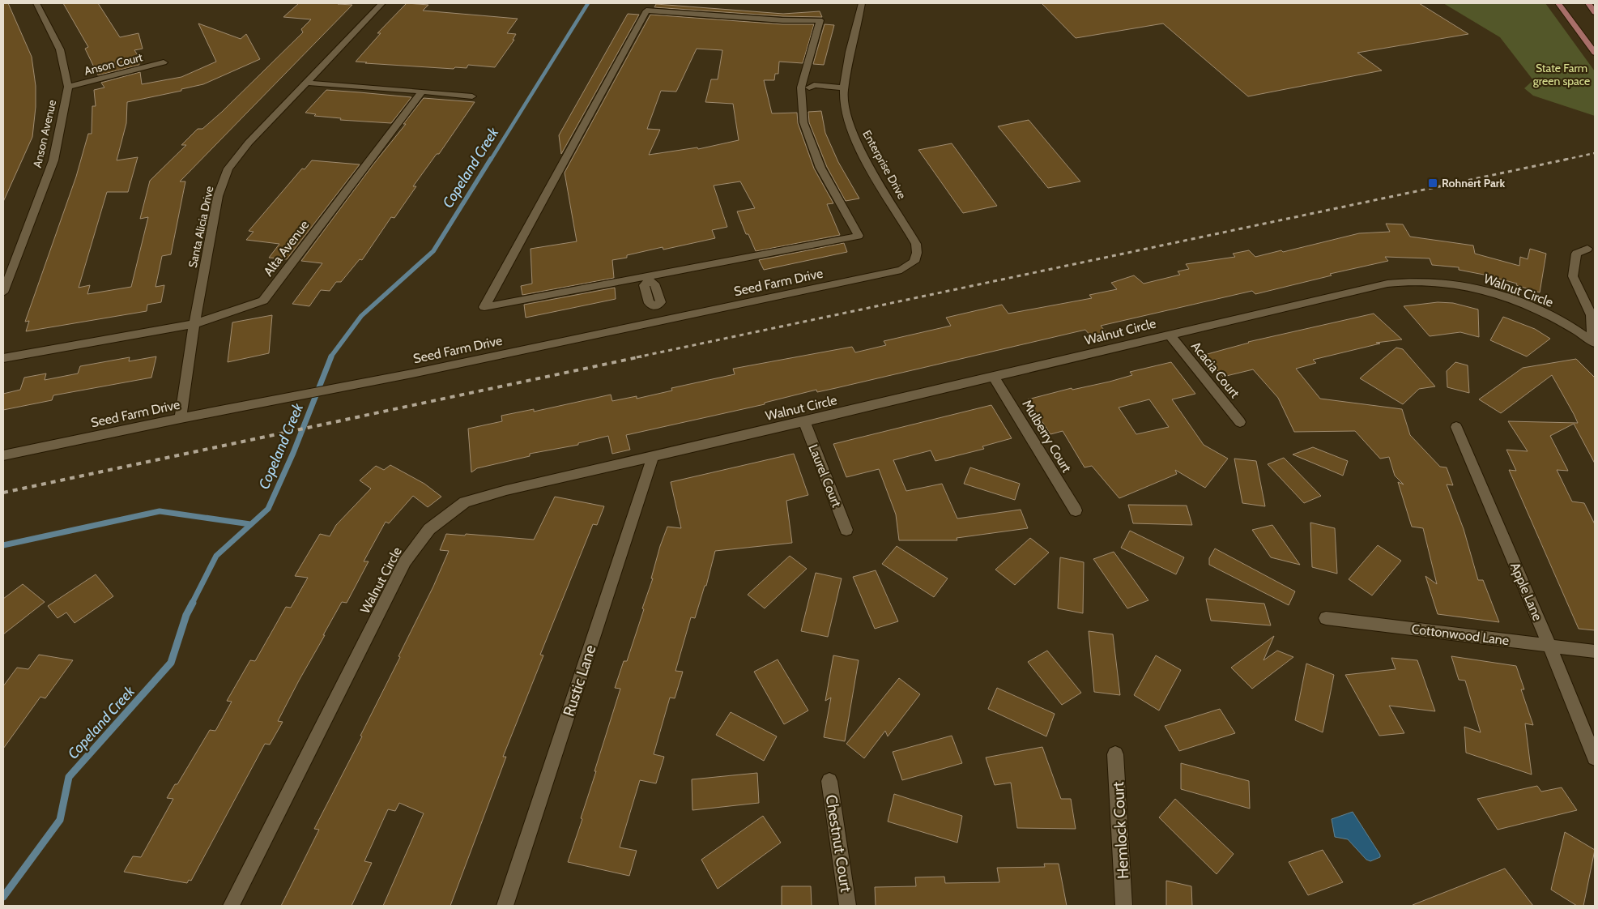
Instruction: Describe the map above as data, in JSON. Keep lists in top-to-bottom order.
{
  "streets": {
    "street": [
      "Anson Court",
      "Anson Avenue",
      "Enterprise Drive",
      "Santa Alicia Drive",
      "Alta Avenue",
      "Seed Farm Drive",
      "Walnut Circle",
      "Acacia Court",
      "Mulberry Court",
      "Laurel Court",
      "Apple Lane",
      "Cottonwood Lane",
      "Rustic Lane",
      "Hemlock Court",
      "Chestnut Court"
    ]
  },
  "crossings": [
    ["Anson Court", "Anson Avenue"],
    ["Enterprise Drive", "Seed Farm Drive"],
    ["Santa Alicia Drive", "Alta Avenue"],
    ["Santa Alicia Drive", "Seed Farm Drive"],
    ["Walnut Circle", "Acacia Court"],
    ["Walnut Circle", "Mulberry Court"],
    ["Walnut Circle", "Laurel Court"],
    ["Walnut Circle", "Rustic Lane"],
    ["Apple Lane", "Cottonwood Lane"]
  ],
  "water": ["Copeland Creek"],
  "parks": ["State Farm green space"],
  "places": {
    "transit": ["Rohnert Park"]
  }
}
